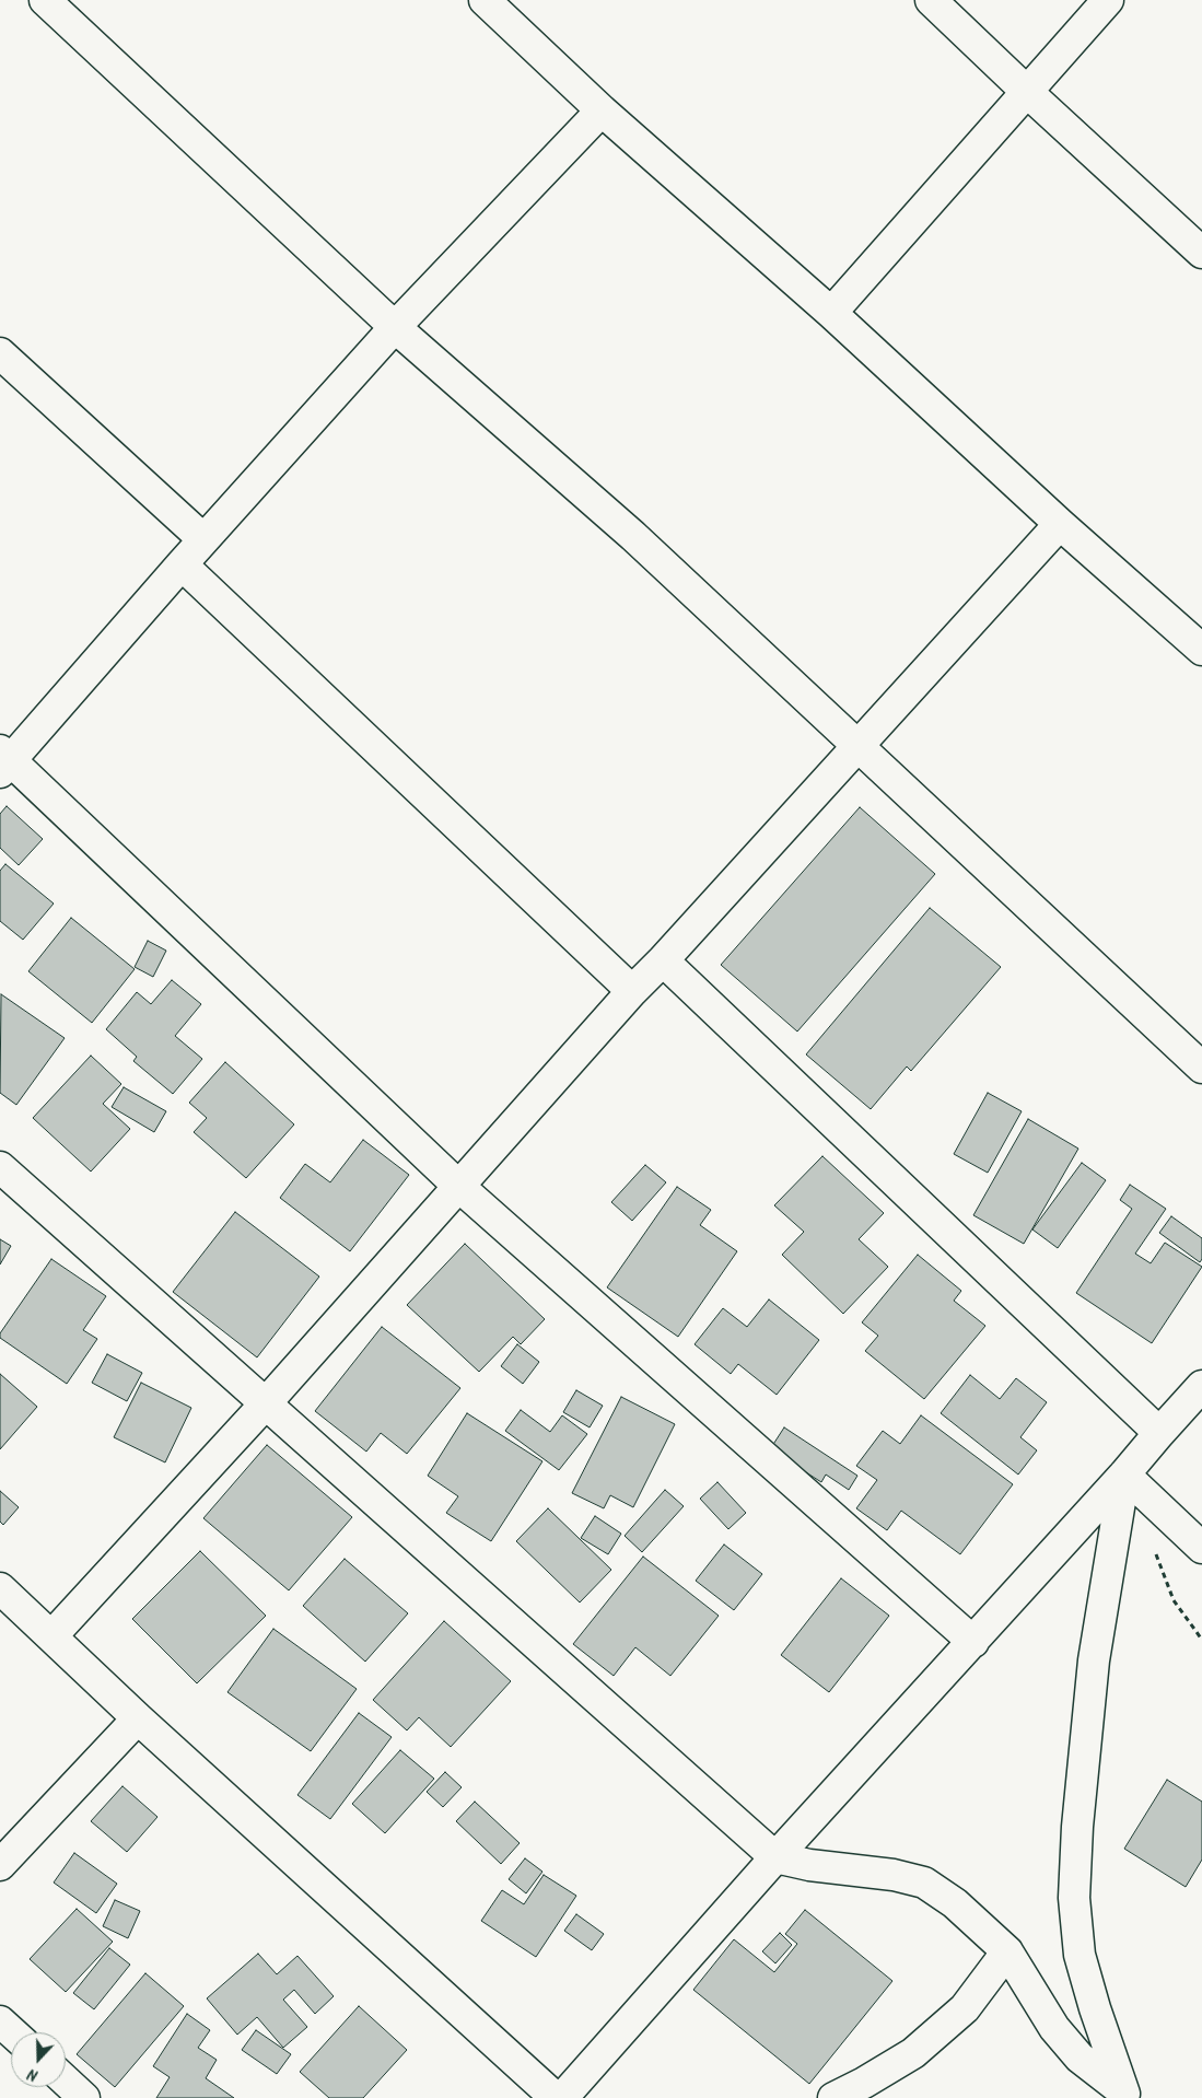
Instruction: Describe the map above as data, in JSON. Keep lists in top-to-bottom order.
{
  "north": "bottom"
}
